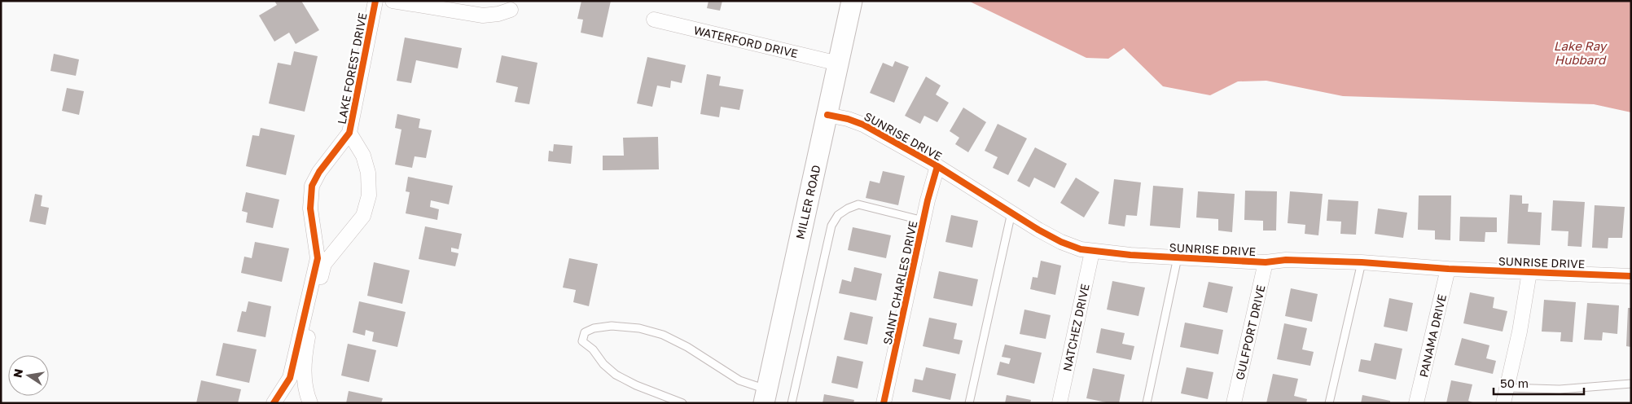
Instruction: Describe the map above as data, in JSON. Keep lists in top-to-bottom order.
{
  "streets": {
    "main road": ["MILLER ROAD"],
    "street": [
      "WATERFORD DRIVE",
      "LAKE FOREST DRIVE",
      "SUNRISE DRIVE",
      "SAINT CHARLES DRIVE",
      "NATCHEZ DRIVE",
      "GULFPORT DRIVE",
      "PANAMA DRIVE"
    ]
  },
  "crossings": [
    ["WATERFORD DRIVE", "MILLER ROAD"],
    ["SUNRISE DRIVE", "MILLER ROAD"],
    ["SUNRISE DRIVE", "SAINT CHARLES DRIVE"],
    ["SUNRISE DRIVE", "NATCHEZ DRIVE"],
    ["SUNRISE DRIVE", "GULFPORT DRIVE"],
    ["SUNRISE DRIVE", "PANAMA DRIVE"]
  ],
  "water": ["Lake Ray Hubbard"],
  "scale_bar": "50 m",
  "north": "left"
}
